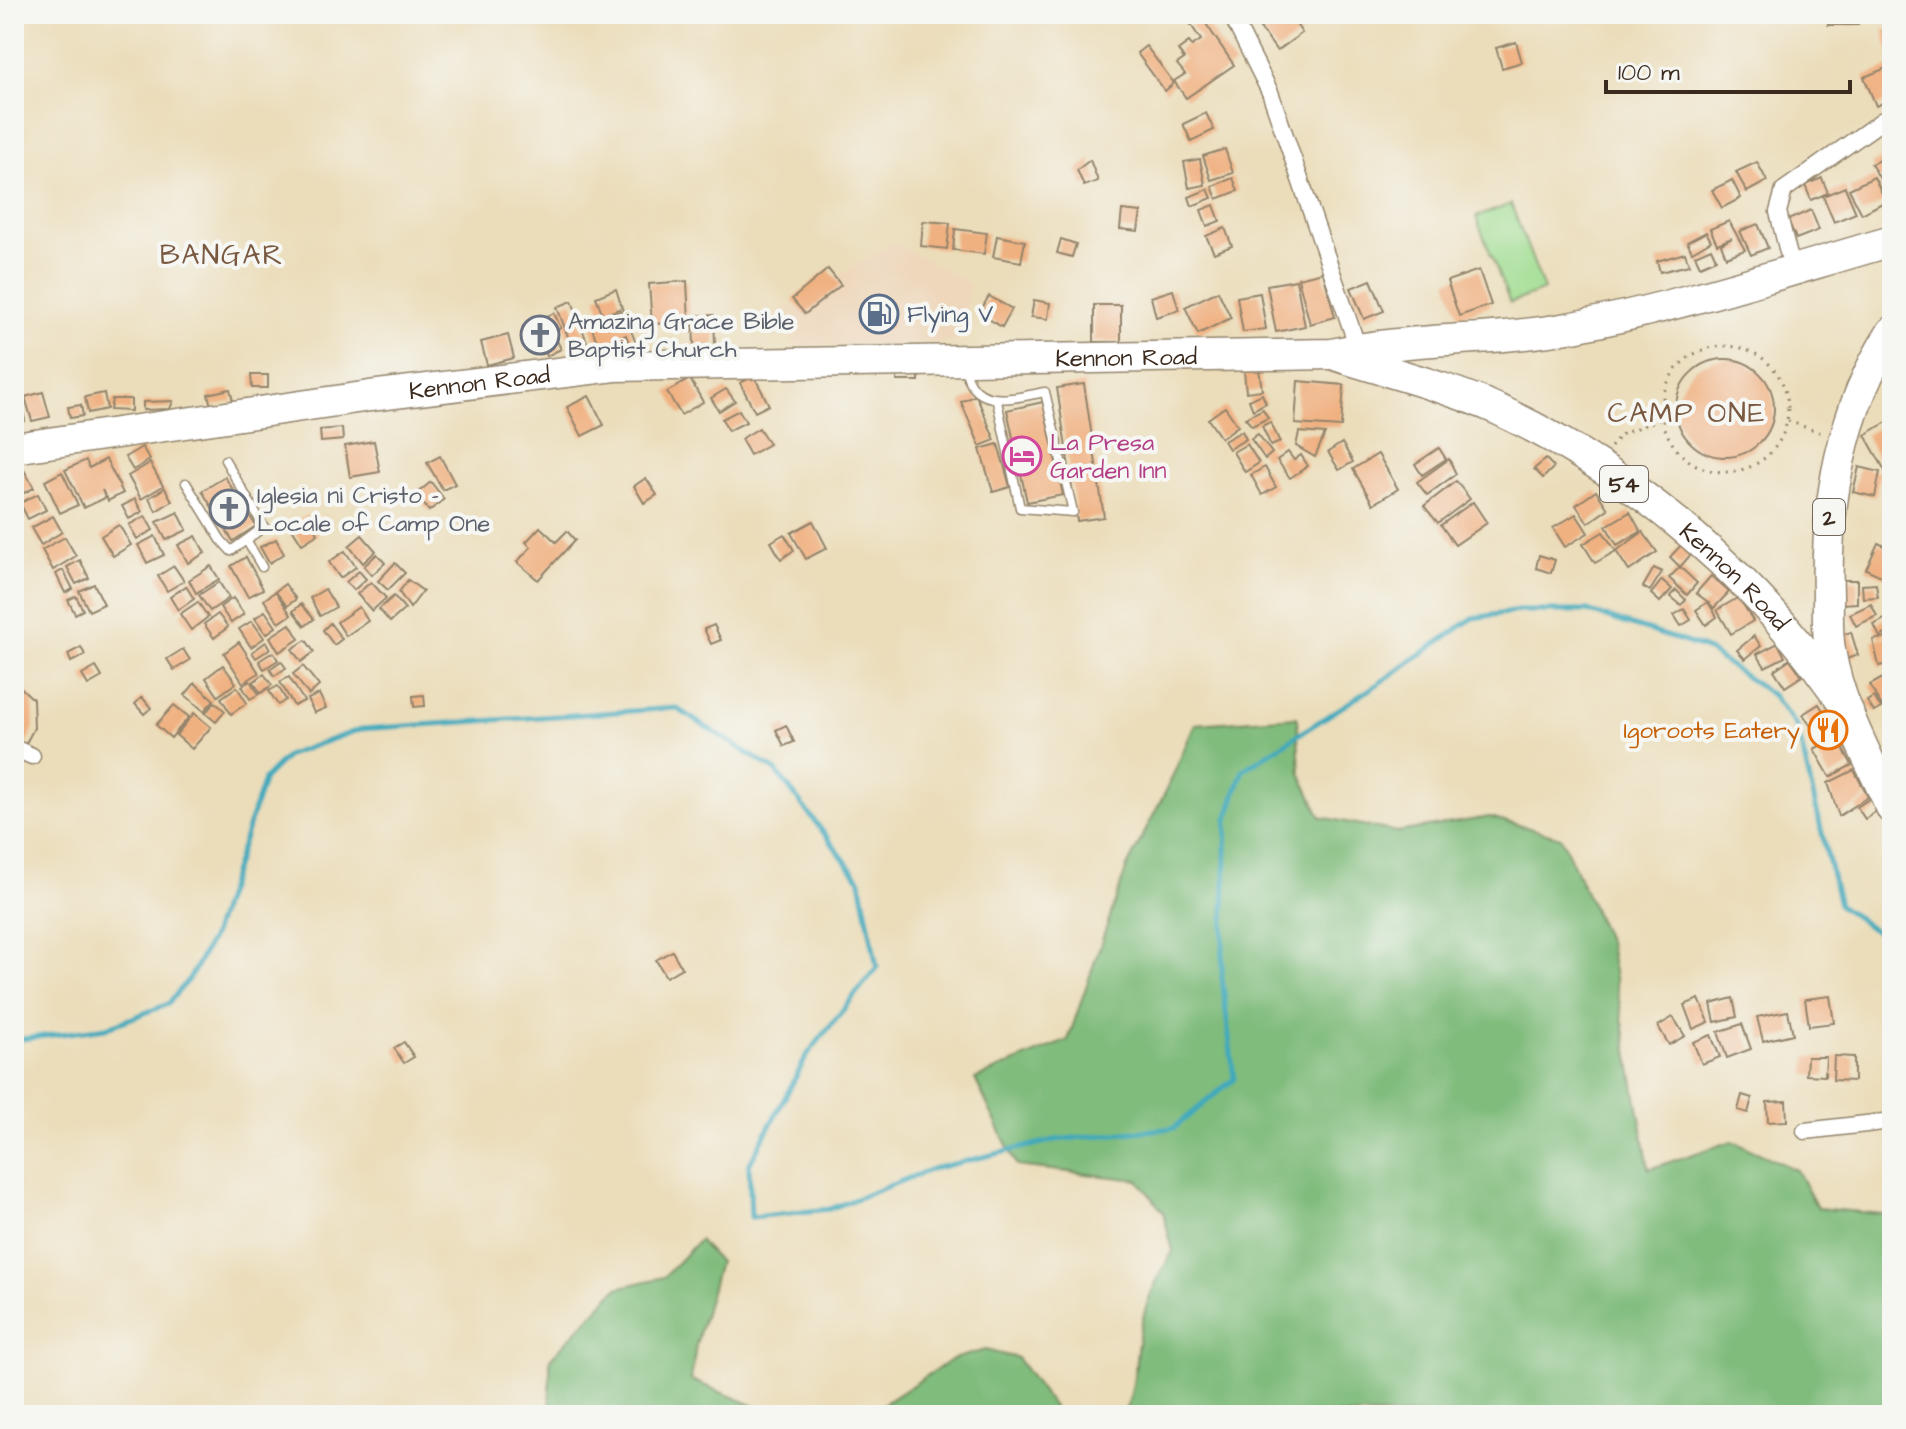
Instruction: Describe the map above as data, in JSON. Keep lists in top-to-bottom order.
{
  "streets": {
    "highway": ["Kennon Road", "54", "2"]
  },
  "crossings": [
    ["Kennon Road", "2"]
  ],
  "districts": ["BANGAR", "CAMP ONE"],
  "places": {
    "fuel station": ["Flying V"],
    "church": ["Amazing Grace Bible Baptist Church", "Iglesia ni Cristo - Locale of Camp One"],
    "hotel": ["La Presa Garden Inn"],
    "restaurant": ["Igoroots Eatery"]
  },
  "scale_bar": "100 m"
}
